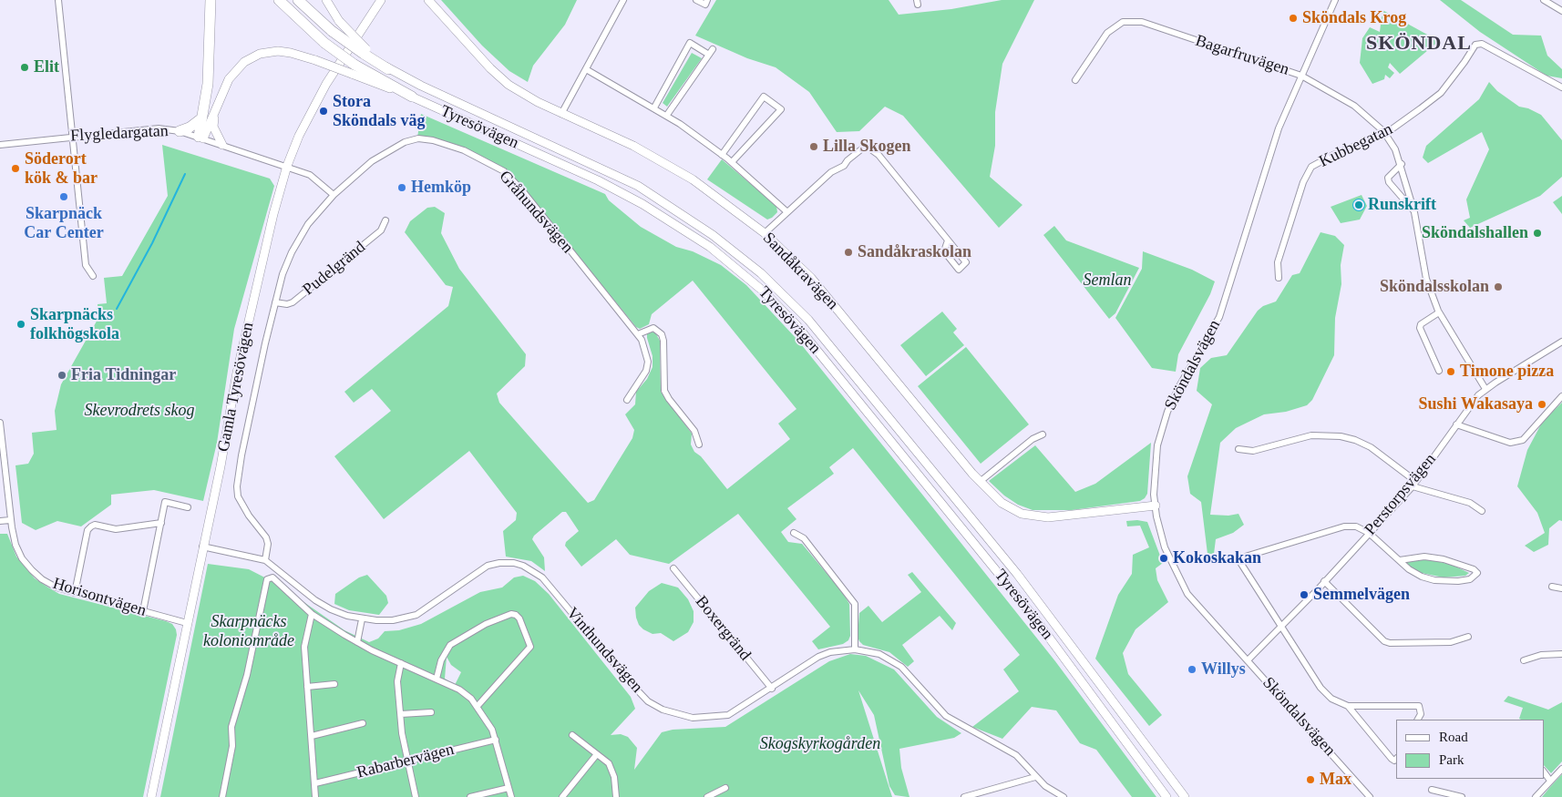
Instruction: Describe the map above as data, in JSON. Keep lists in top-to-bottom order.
{
  "streets": {
    "highway": ["Tyresövägen"],
    "main road": ["Sandåkravägen", "Gamla Tyresövägen"],
    "street": [
      "Bagarfruvägen",
      "Flygledargatan",
      "Kubbegatan",
      "Gråhundsvägen",
      "Pudelgränd",
      "Sköndalsvägen",
      "Perstorpsvägen",
      "Horisontvägen",
      "Boxergränd",
      "Vinthundsvägen",
      "Rabarbervägen"
    ]
  },
  "crossings": [
    ["Bagarfruvägen", "Kubbegatan"],
    ["Bagarfruvägen", "Sköndalsvägen"],
    ["Bagarfruvägen", "Perstorpsvägen"],
    ["Flygledargatan", "Gråhundsvägen"],
    ["Flygledargatan", "Gamla Tyresövägen"],
    ["Gråhundsvägen", "Pudelgränd"],
    ["Gråhundsvägen", "Vinthundsvägen"],
    ["Sandåkravägen", "Sköndalsvägen"],
    ["Sköndalsvägen", "Perstorpsvägen"],
    ["Gamla Tyresövägen", "Horisontvägen"],
    ["Gamla Tyresövägen", "Vinthundsvägen"],
    ["Boxergränd", "Vinthundsvägen"]
  ],
  "districts": ["SKÖNDAL"],
  "parks": [
    "Semlan",
    "Skevrodrets skog",
    "Skarpnäcks koloniområde",
    "Skogskyrkogården"
  ],
  "places": [
    "Sköndals Krog",
    "Elit",
    "Stora Sköndals väg",
    "Lilla Skogen",
    "Söderort kök & bar",
    "Hemköp",
    "Skarpnäck Car Center",
    "Runskrift",
    "Sköndalshallen",
    "Sandåkraskolan",
    "Sköndalsskolan",
    "Skarpnäcks folkhögskola",
    "Timone pizza",
    "Fria Tidningar",
    "Sushi Wakasaya",
    "Kokoskakan",
    "Semmelvägen",
    "Willys",
    "Max"
  ],
  "legend": ["Road", "Park"]
}
